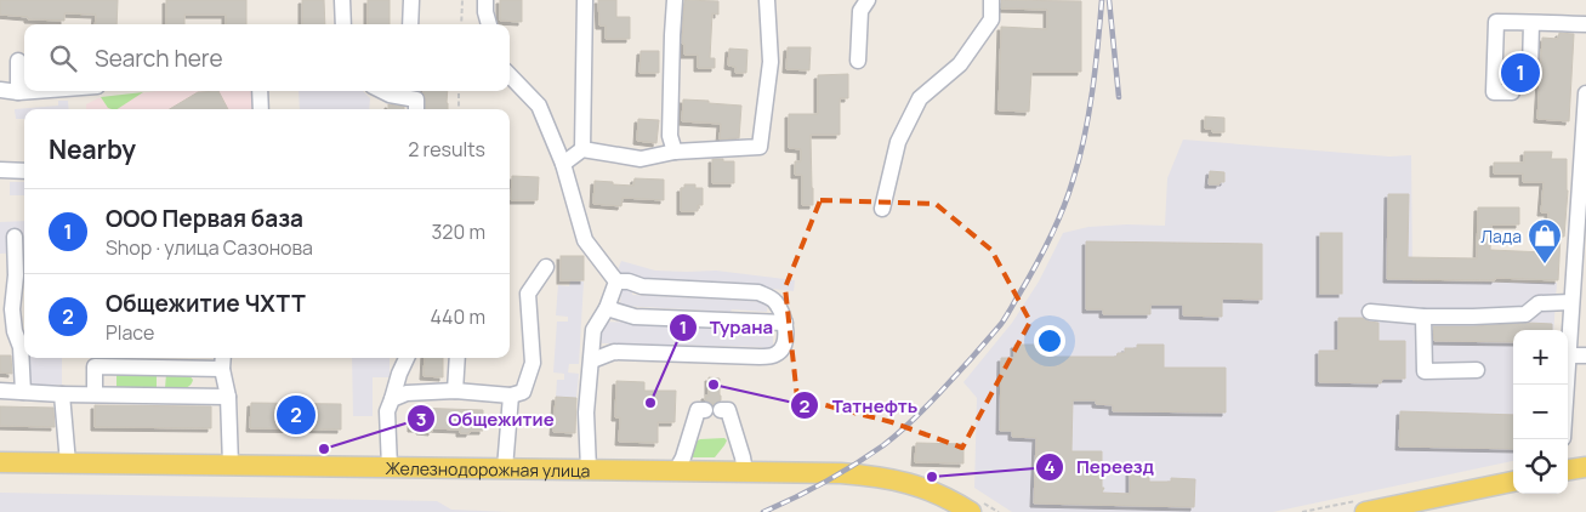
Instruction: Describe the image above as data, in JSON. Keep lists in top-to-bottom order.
{
  "streets": {
    "main road": ["Железнодорожная улица"]
  },
  "places": {
    "shop": ["Лада"],
    "other": [
      "Татнефть",
      "Турана",
      "Общежитие",
      "Переезд"
    ]
  },
  "page": {
    "search": "Search here",
    "pins": ["1", "2"],
    "heading": ["Nearby", "2 results"],
    "list": [
      {
        "mark": "1",
        "name": "ООО Первая база",
        "note": "Shop · улица Сазонова",
        "value": "320 m"
      },
      {
        "mark": "2",
        "name": "Общежитие ЧХТТ",
        "note": "Place",
        "value": "440 m"
      }
    ],
    "map_buttons": ["+", "−"]
  }
}
